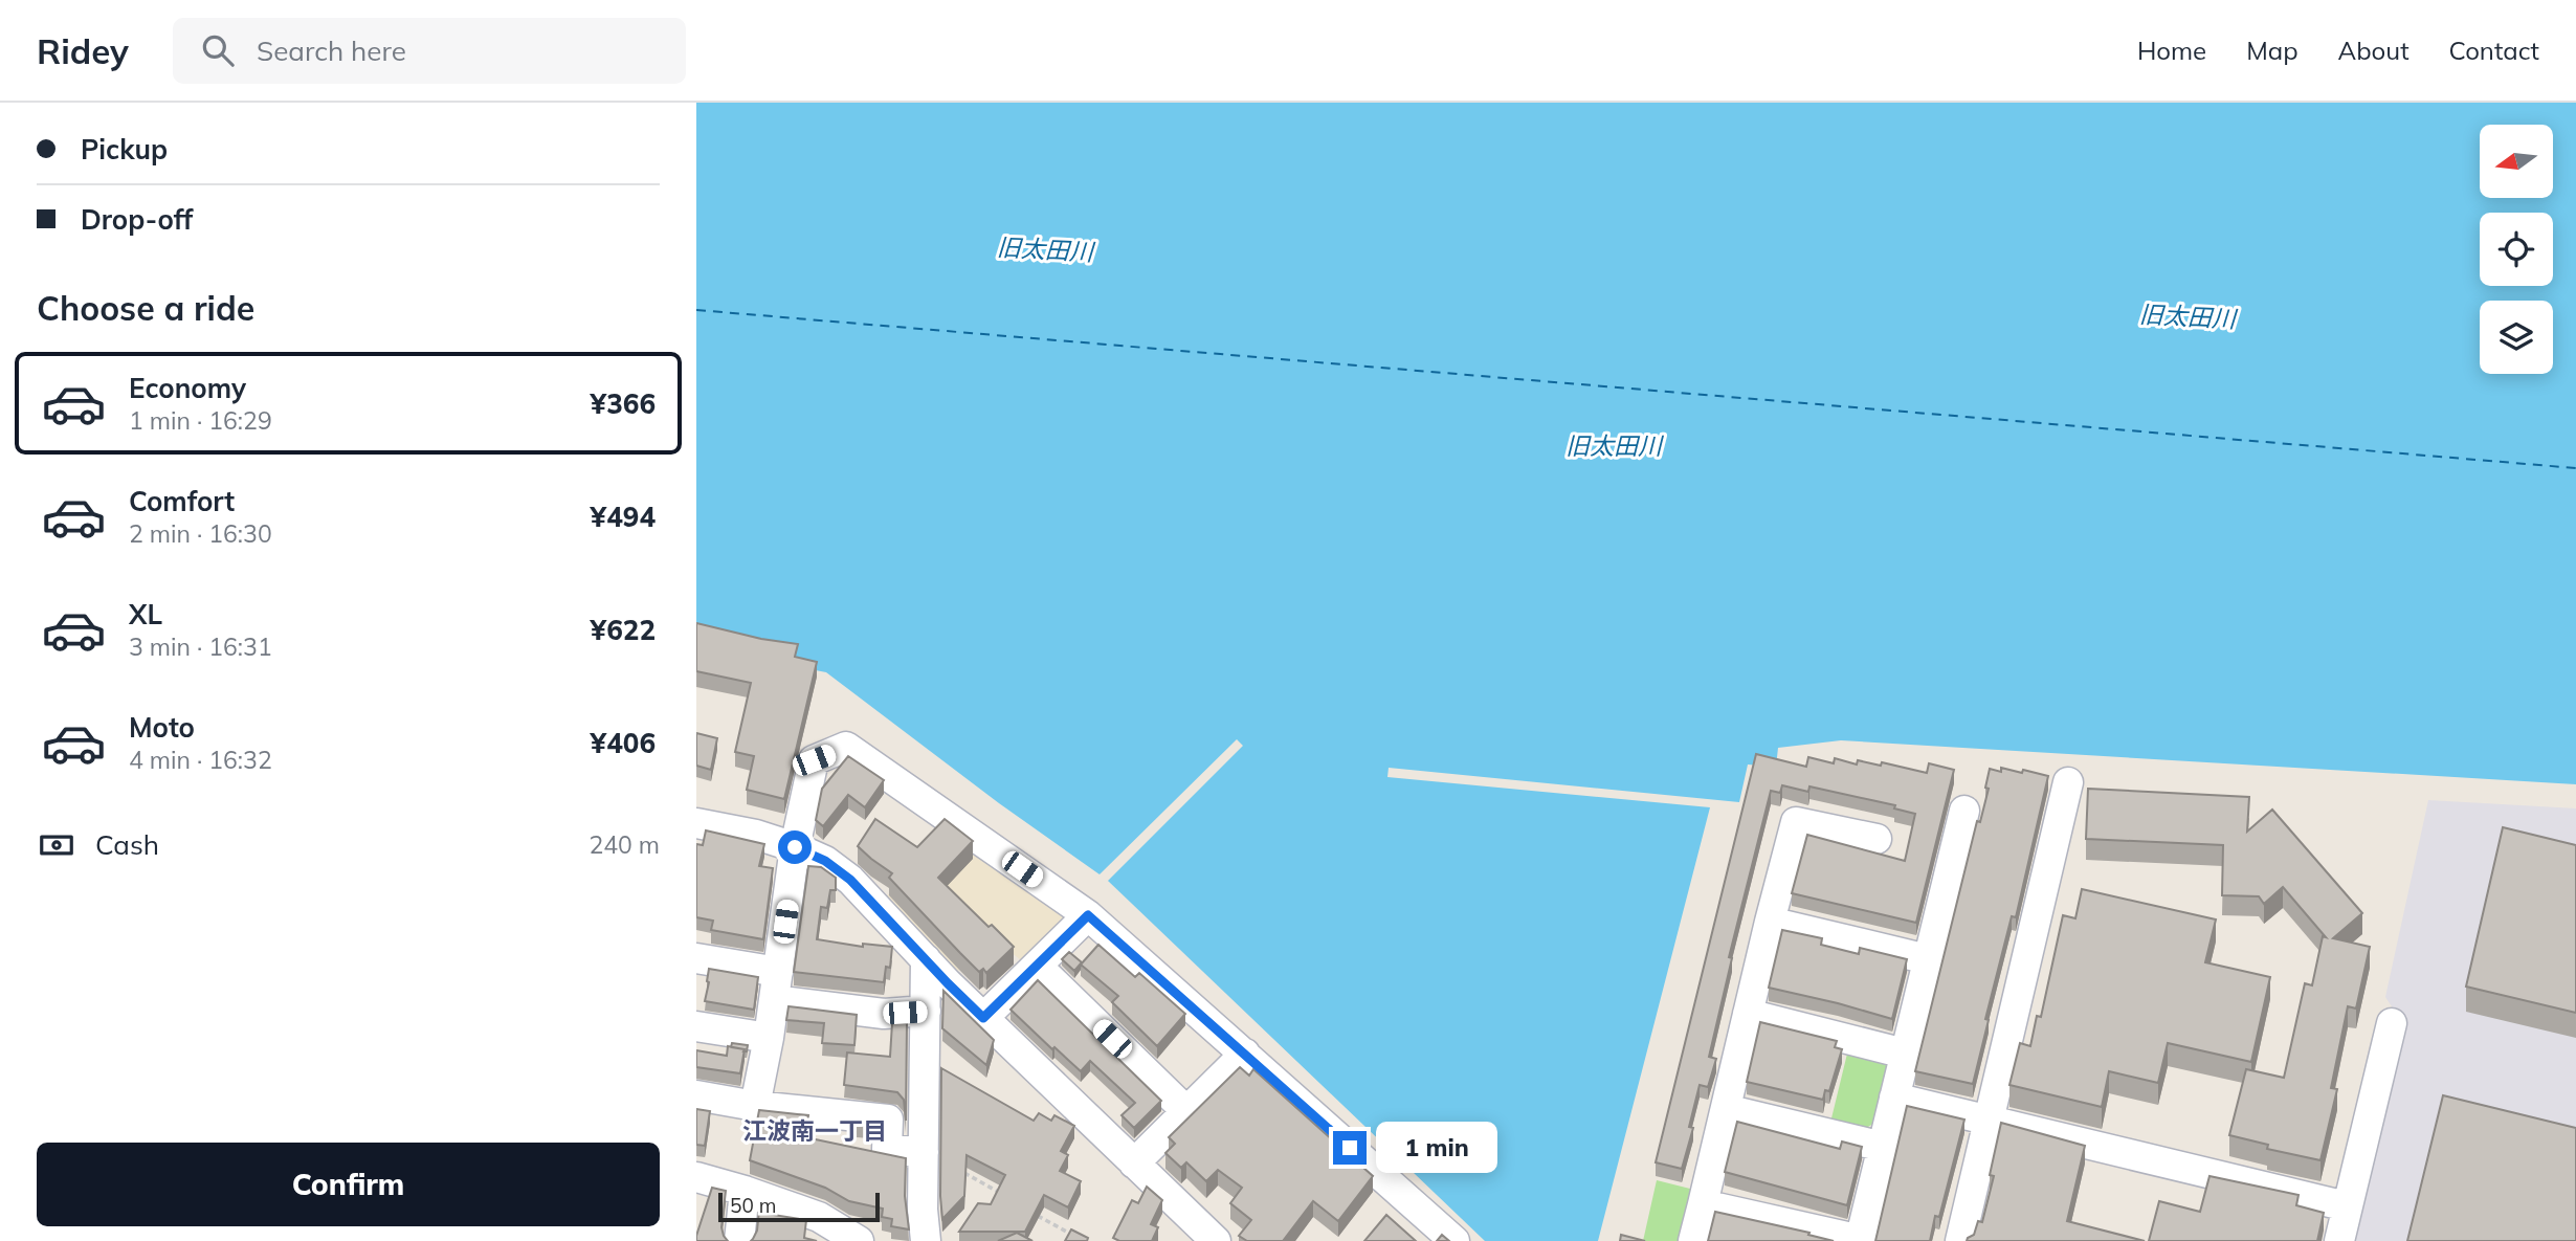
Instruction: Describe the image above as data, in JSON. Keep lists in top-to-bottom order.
{
  "districts": ["江波南一丁目"],
  "water": ["旧太田川"],
  "scale_bar": "50 m",
  "north": "left",
  "page": {
    "header": "Ridey",
    "search": "Search here",
    "nav": [
      "Home",
      "Map",
      "About",
      "Contact"
    ],
    "banner": ["Pickup", "Drop-off"],
    "heading": "Choose a ride",
    "list": [
      {
        "name": "Economy",
        "note": "1 min · 16:29",
        "value": "¥366"
      },
      {
        "name": "Comfort",
        "note": "2 min · 16:30",
        "value": "¥494"
      },
      {
        "name": "XL",
        "note": "3 min · 16:31",
        "value": "¥622"
      },
      {
        "name": "Moto",
        "note": "4 min · 16:32",
        "value": "¥406"
      }
    ],
    "pay": ["Cash", "240 m"],
    "bubble": "1 min",
    "buttons": "Confirm",
    "scale": "50 m"
  }
}
